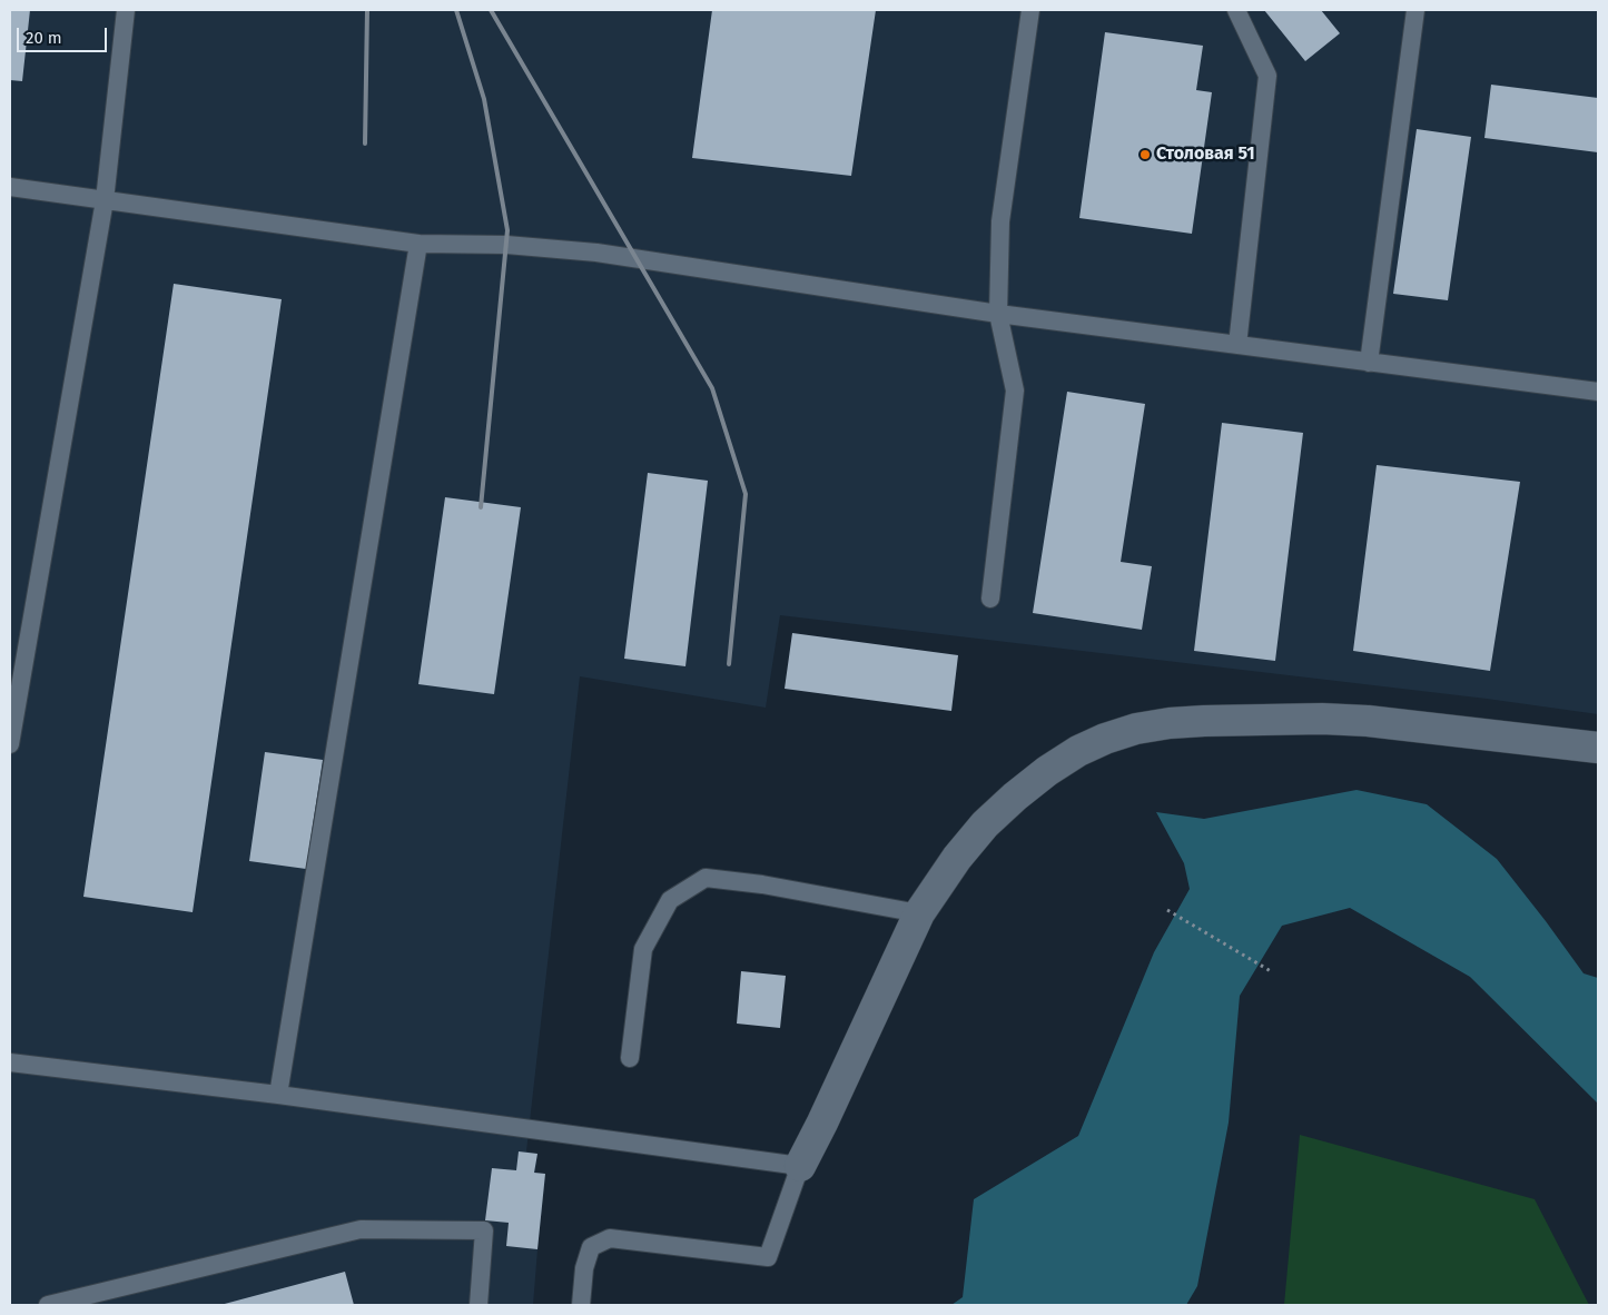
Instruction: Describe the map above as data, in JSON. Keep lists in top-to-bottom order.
{
  "places": ["Столовая 51"],
  "scale_bar": "20 m"
}
